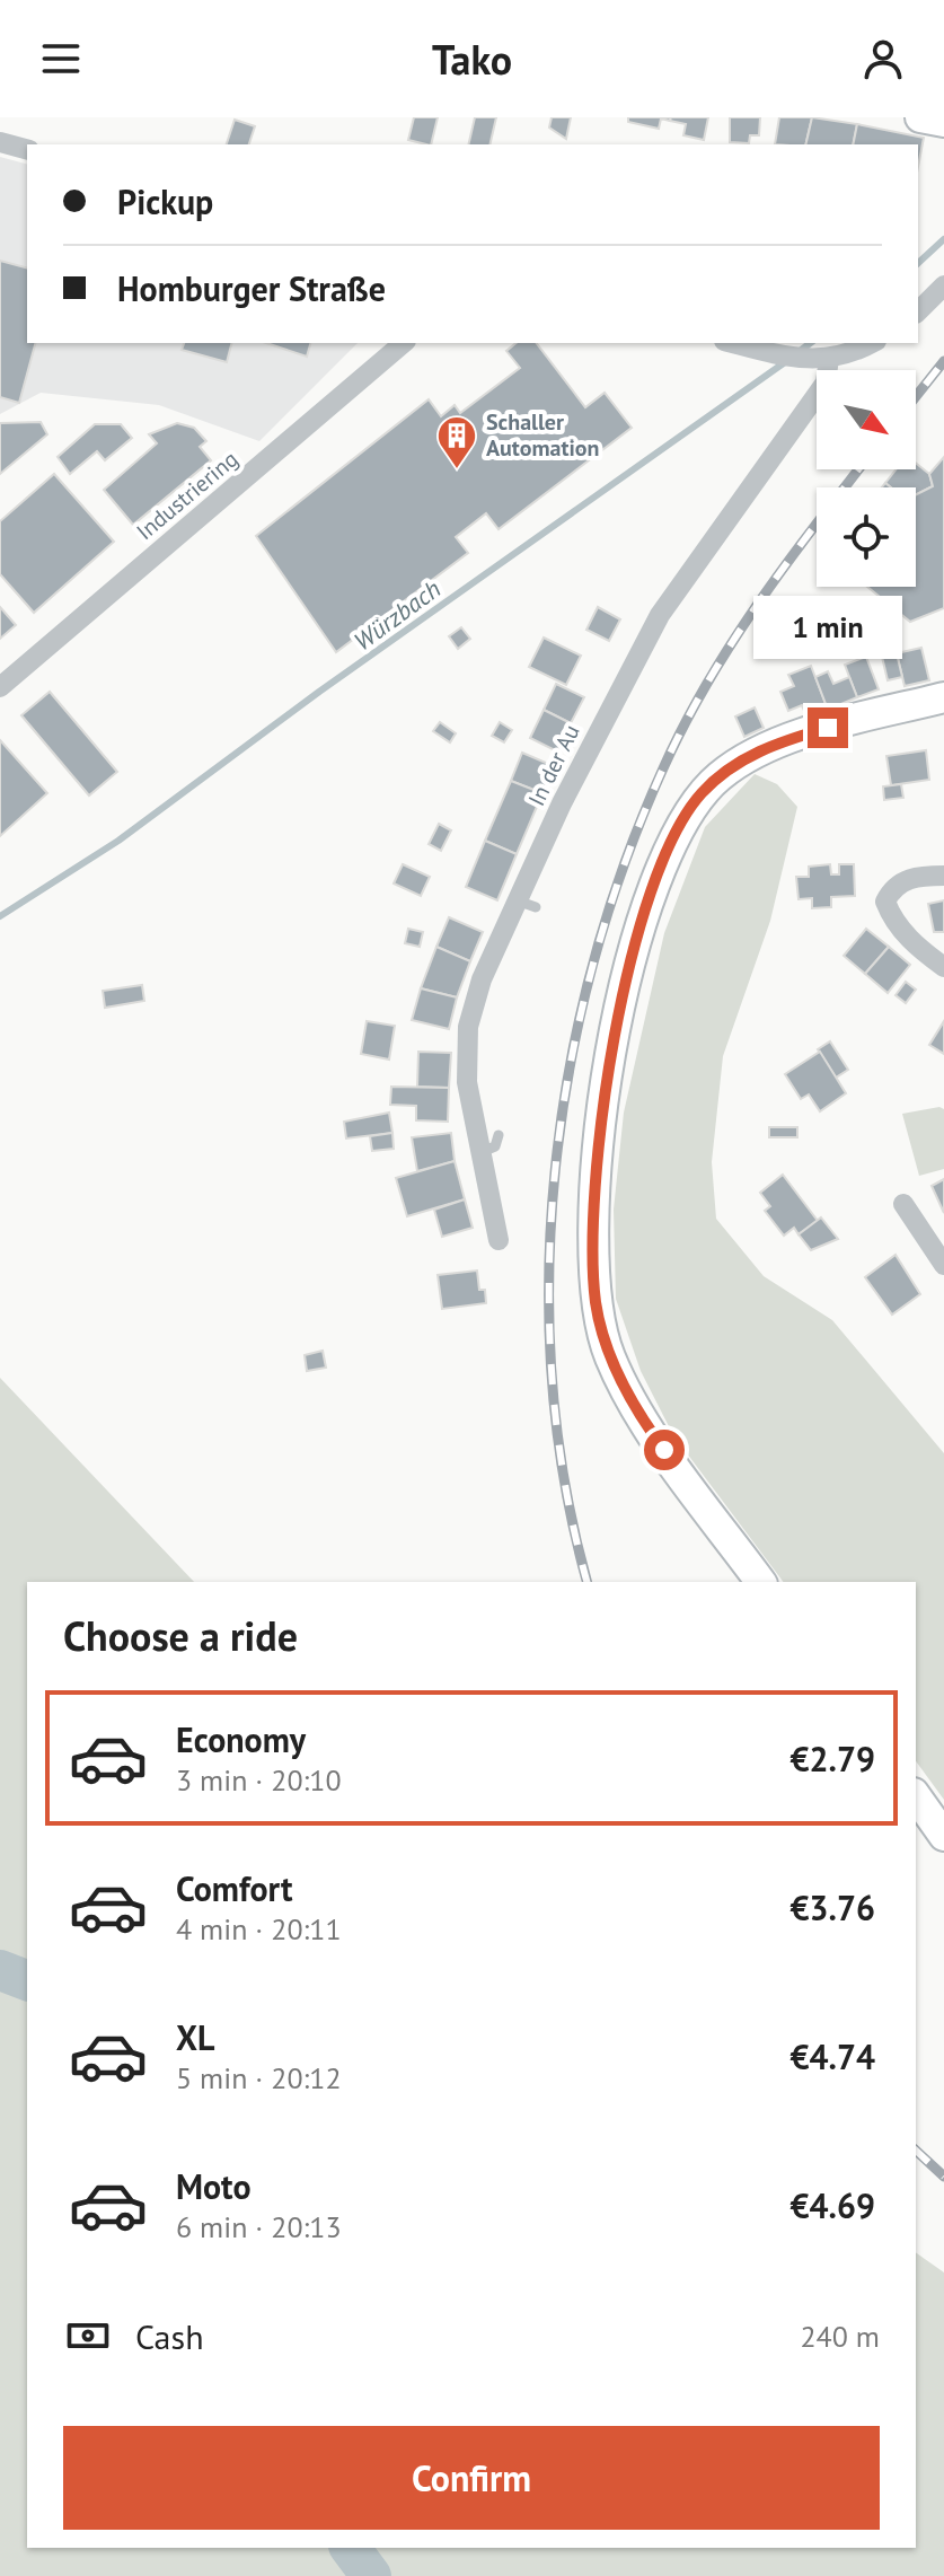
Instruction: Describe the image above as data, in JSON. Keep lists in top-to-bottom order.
{
  "streets": {
    "street": ["Industriering", "In der Au"]
  },
  "water": ["Würzbach"],
  "places": {
    "building": ["Schaller Automation"]
  },
  "north": "bottom right",
  "page": {
    "header": "Tako",
    "banner": ["Pickup", "Homburger Straße"],
    "bubble": "1 min",
    "heading": "Choose a ride",
    "list": [
      {
        "name": "Economy",
        "note": "3 min · 20:10",
        "value": "€2.79"
      },
      {
        "name": "Comfort",
        "note": "4 min · 20:11",
        "value": "€3.76"
      },
      {
        "name": "XL",
        "note": "5 min · 20:12",
        "value": "€4.74"
      },
      {
        "name": "Moto",
        "note": "6 min · 20:13",
        "value": "€4.69"
      }
    ],
    "pay": ["Cash", "240 m"],
    "buttons": "Confirm"
  }
}
